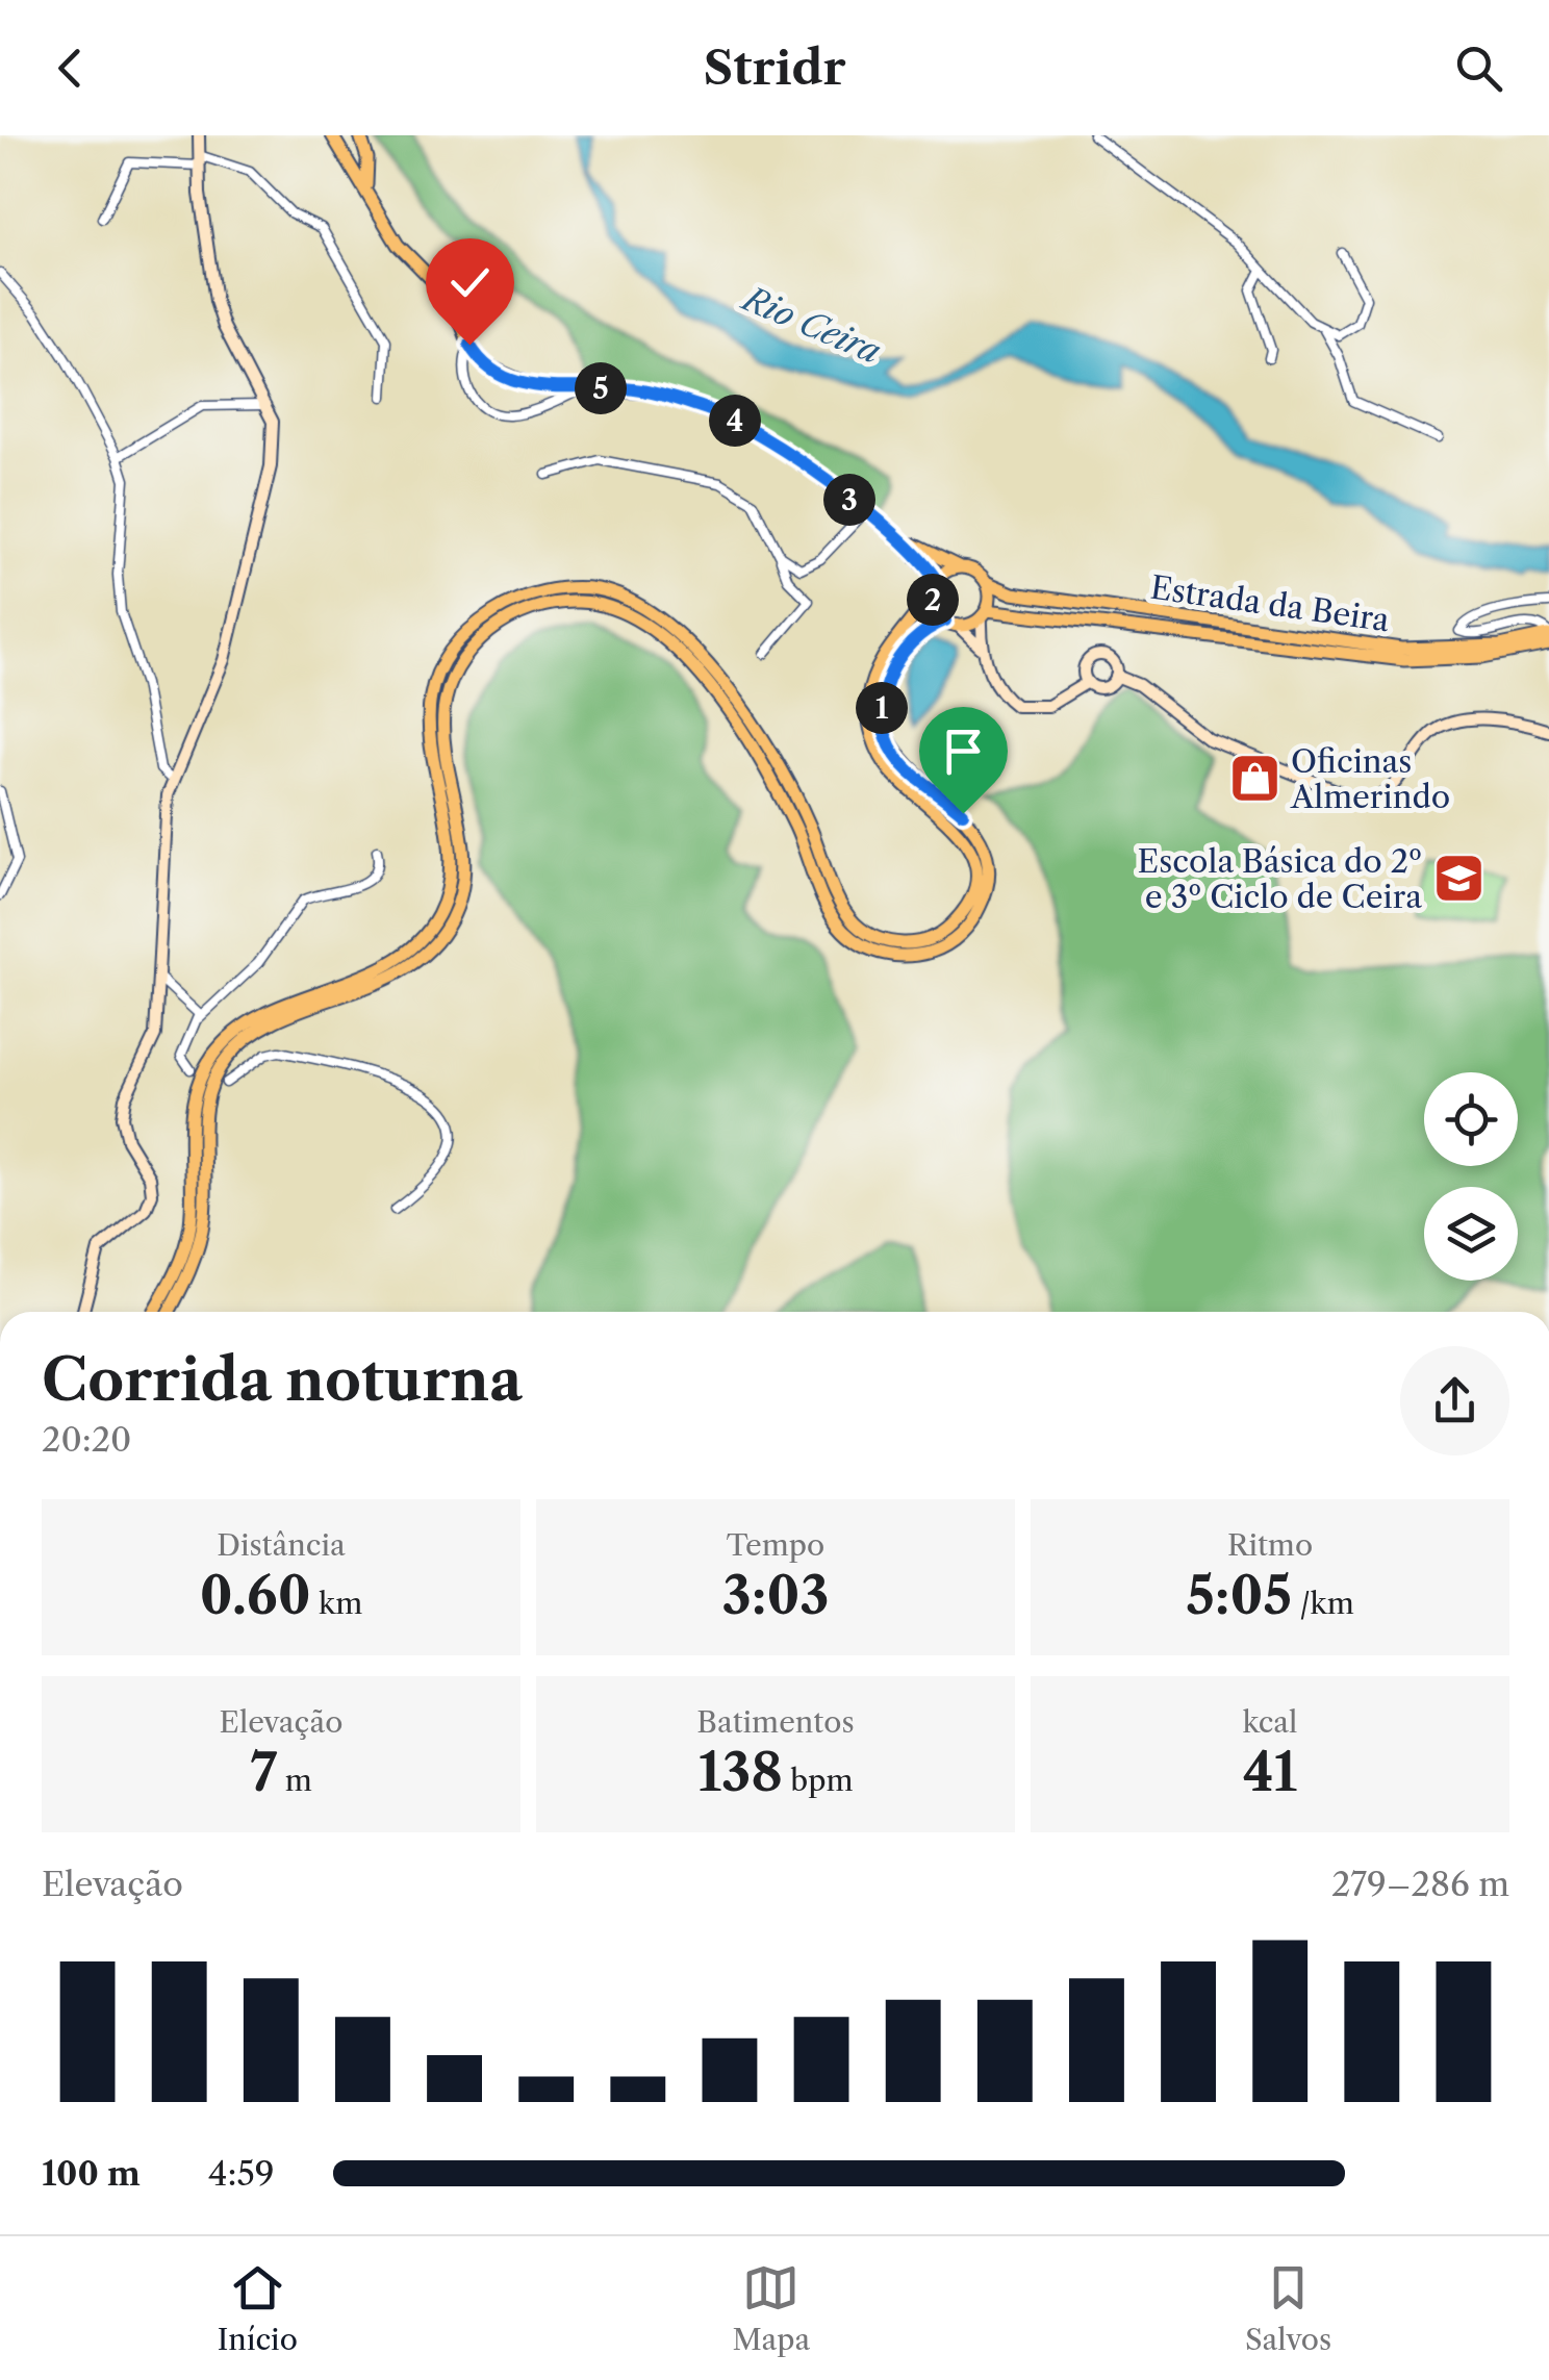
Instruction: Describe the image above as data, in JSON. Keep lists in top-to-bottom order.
{
  "streets": {
    "main road": ["Estrada da Beira"]
  },
  "water": ["Rio Ceira"],
  "places": {
    "shop": ["Oficinas Almerindo"],
    "school or university": ["Escola Básica do 2º e 3º Ciclo de Ceira"]
  },
  "page": {
    "header": "Stridr",
    "pins": [
      "5",
      "4",
      "3",
      "2",
      "1"
    ],
    "heading": ["Corrida noturna", "20:20"],
    "stats": [
      ["Distância", "0.60 km"],
      ["Tempo", "3:03"],
      ["Ritmo", "5:05 /km"],
      ["Elevação", "7 m"],
      ["Batimentos", "138 bpm"],
      ["kcal", "41"]
    ],
    "chart": ["Elevação", "279–286 m"],
    "list": [
      {
        "name": "100 m",
        "note": "4:59"
      }
    ],
    "tabs": ["Início", "Mapa", "Salvos"]
  }
}
